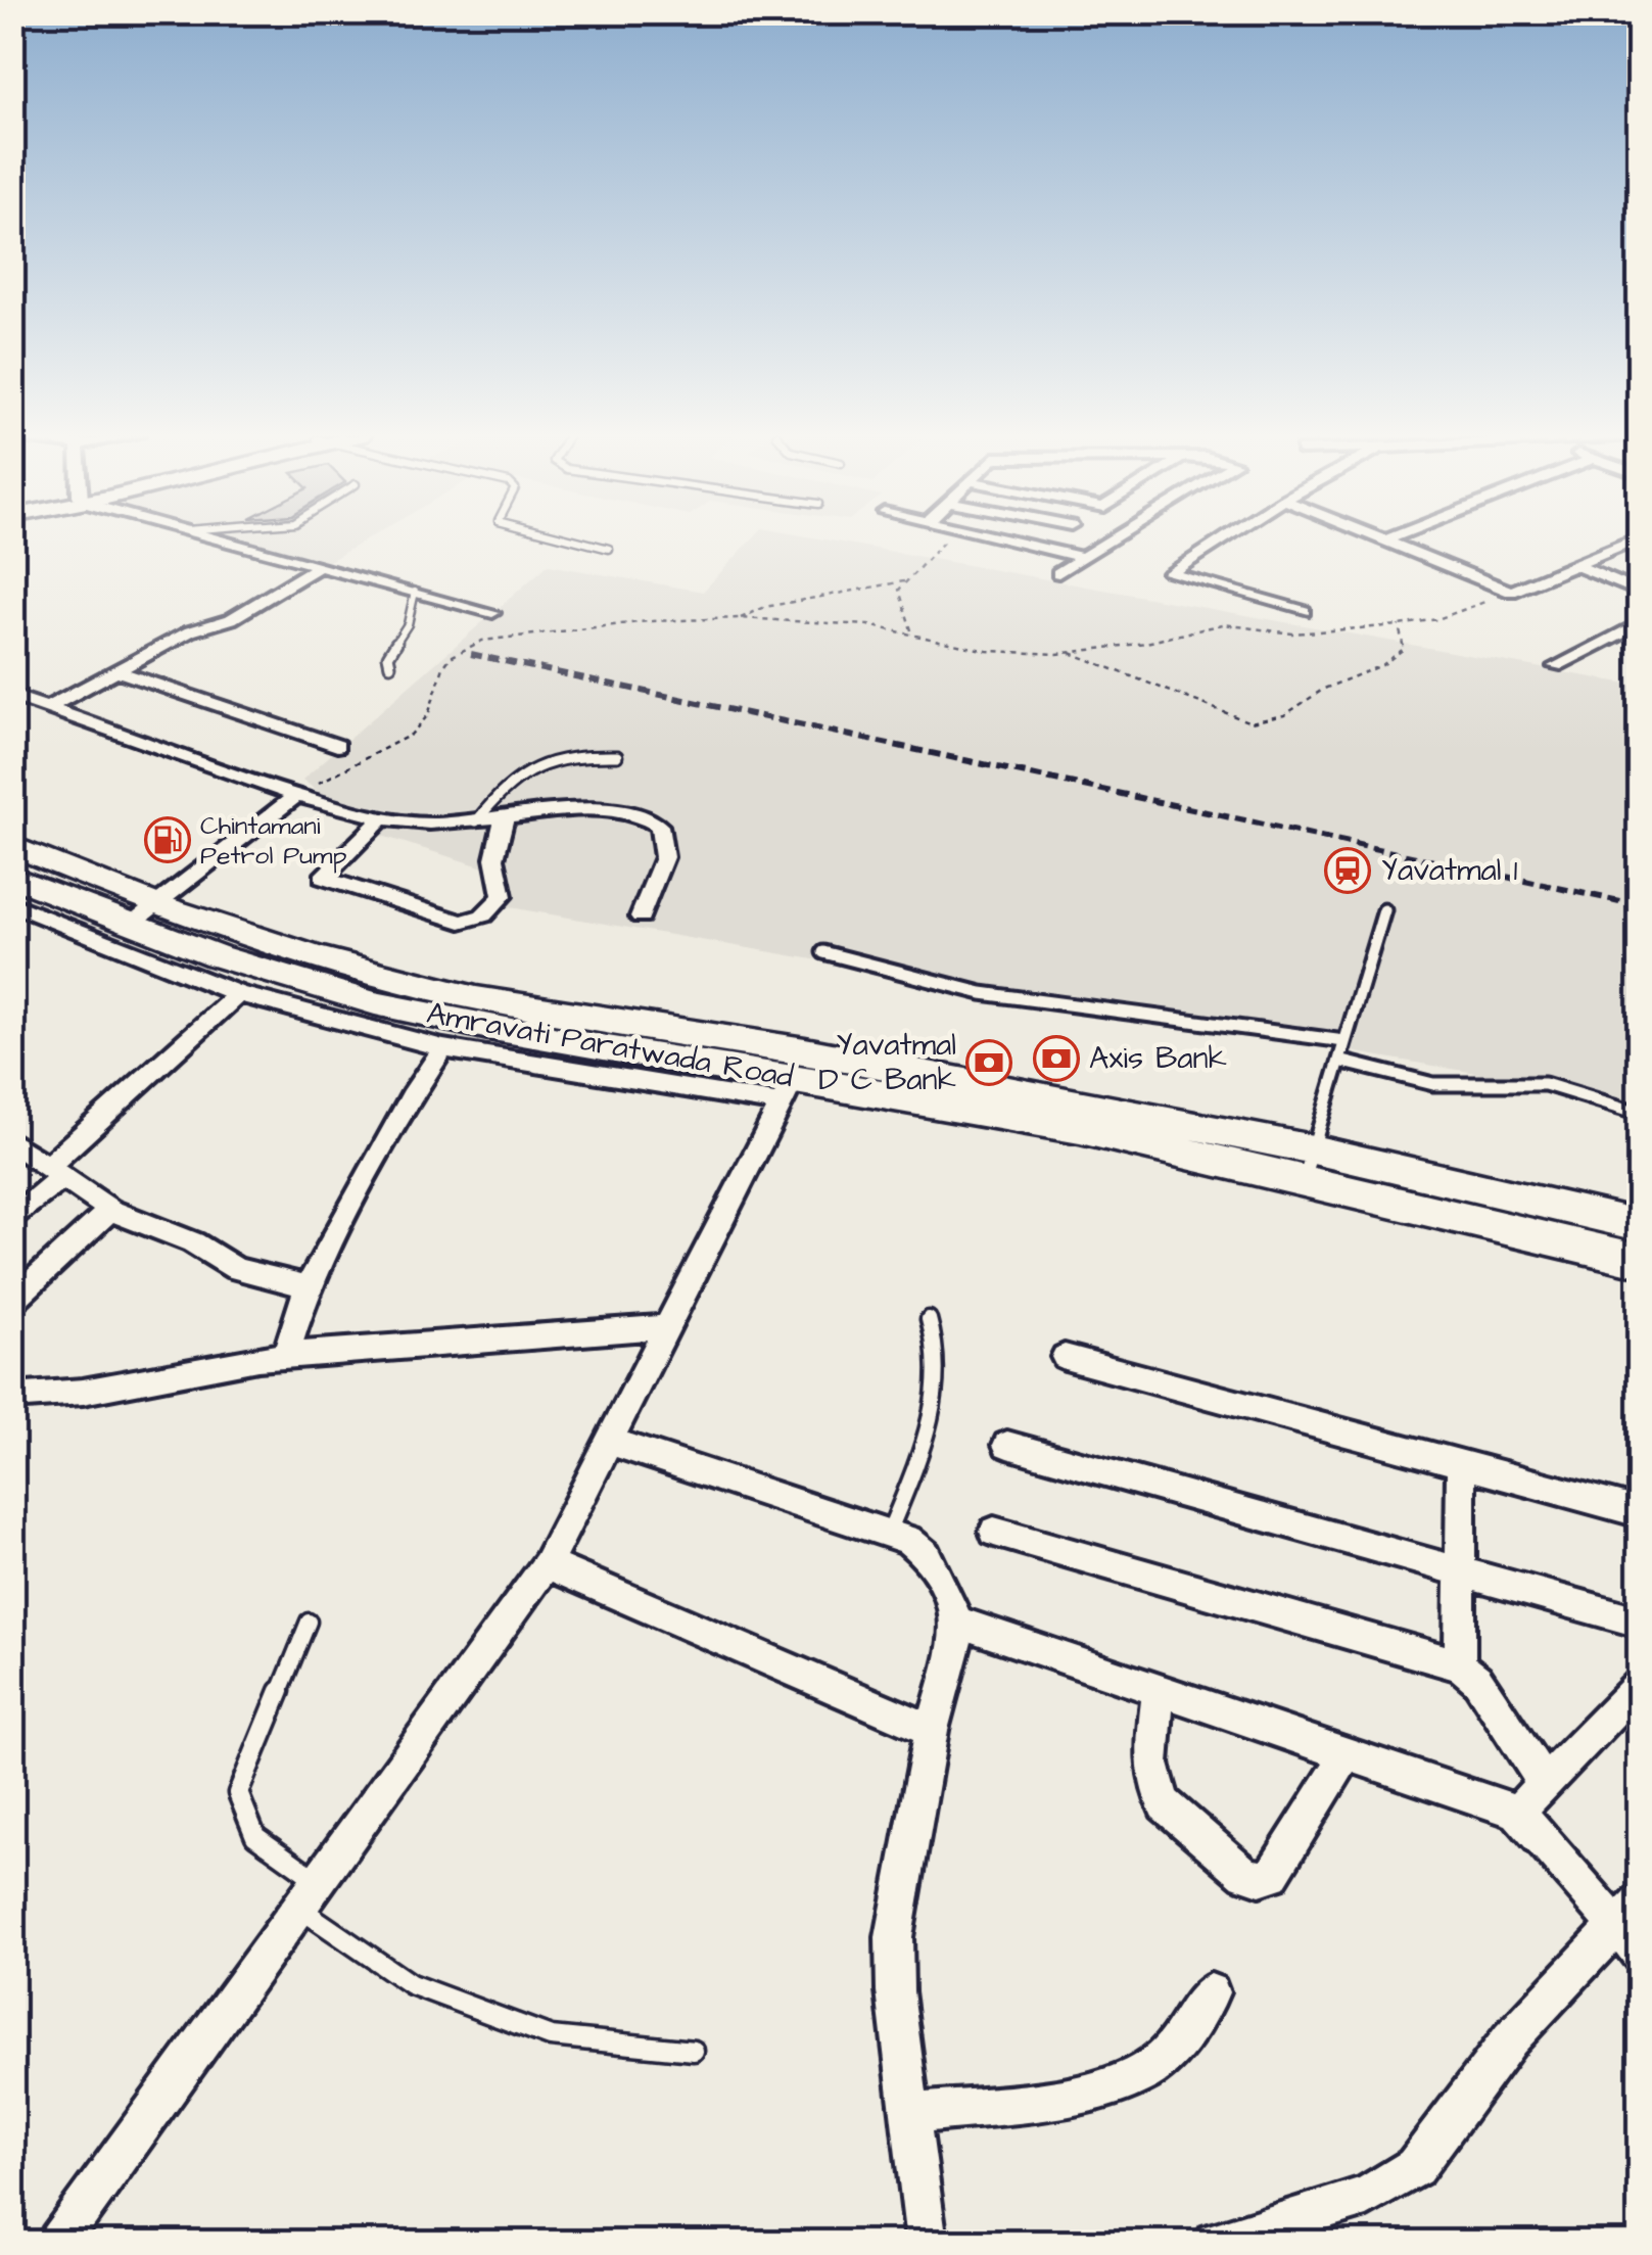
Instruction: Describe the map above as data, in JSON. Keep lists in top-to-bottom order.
{
  "streets": {
    "main road": ["Amravati Paratwada Road"]
  },
  "places": {
    "fuel station": ["Chintamani Petrol Pump"],
    "station": ["Yavatmal 1"],
    "bank": ["Axis Bank", "Yavatmal D C Bank"]
  }
}
